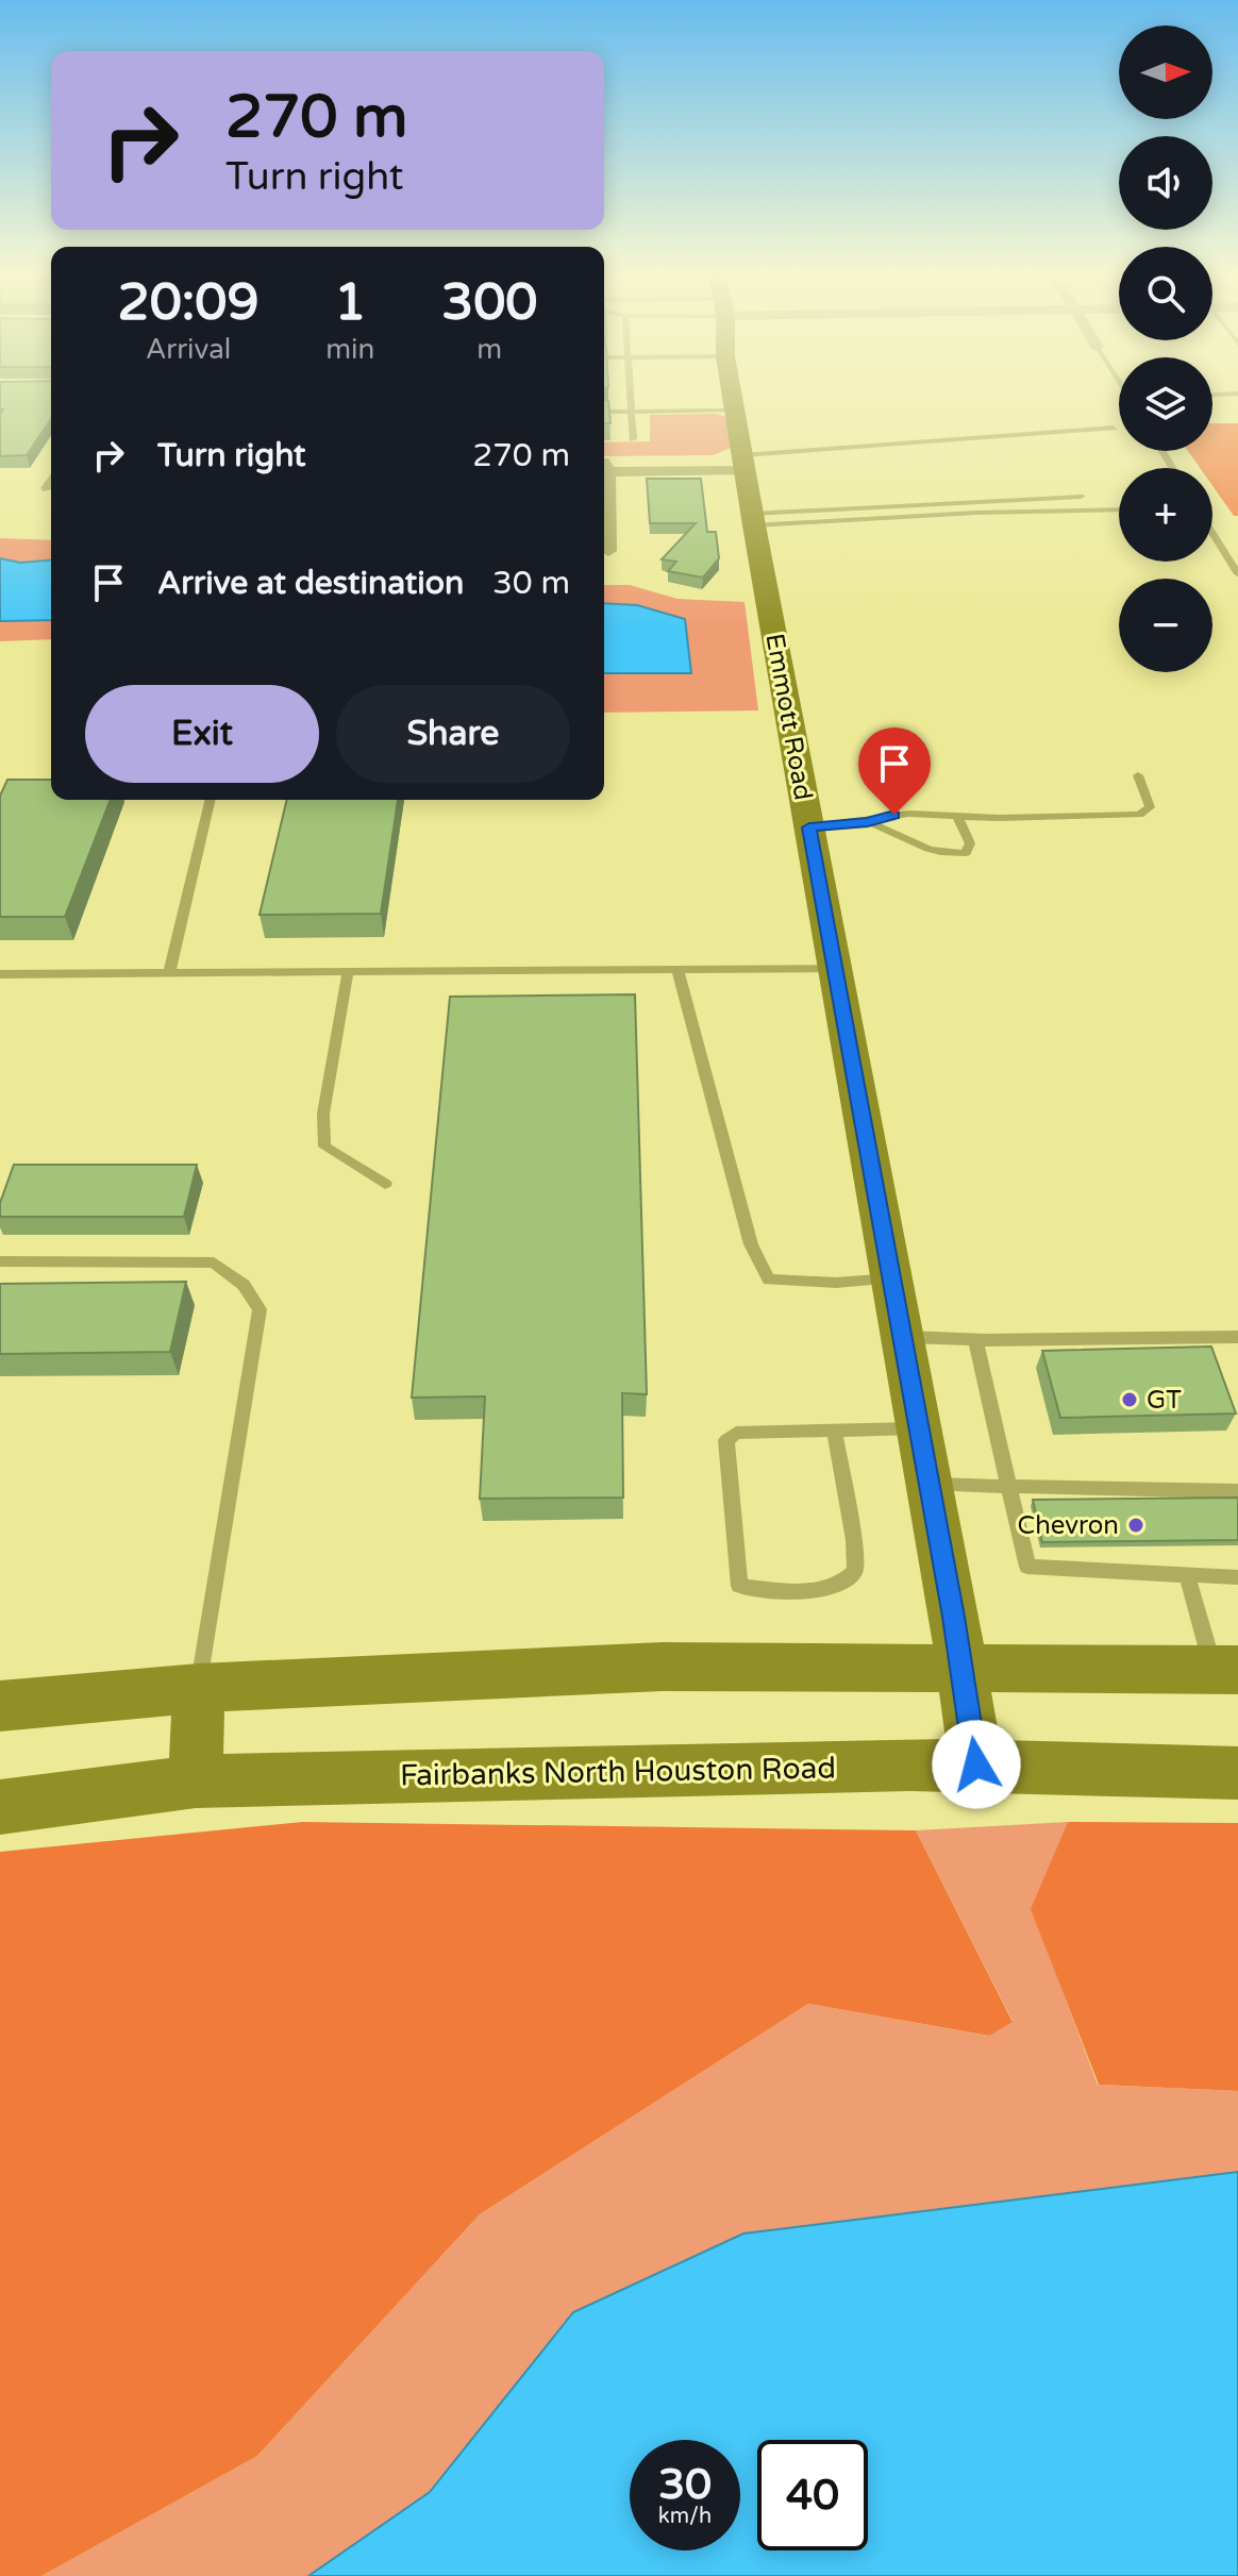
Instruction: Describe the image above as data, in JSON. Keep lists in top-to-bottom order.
{
  "streets": {
    "street": ["Emmott Road", "Fairbanks North Houston Road"]
  },
  "crossings": [
    ["Emmott Road", "Fairbanks North Houston Road"]
  ],
  "places": ["GT", "Chevron"],
  "north": "right",
  "page": {
    "map_buttons": ["+", "−"],
    "turn": ["270 m", "Turn right"],
    "eta": [
      "20:09",
      "Arrival",
      "1",
      "min",
      "300",
      "m"
    ],
    "list": [
      {
        "name": "Turn right",
        "value": "270 m"
      },
      {
        "name": "Arrive at destination",
        "value": "30 m"
      }
    ],
    "buttons": ["Exit", "Share"],
    "speed": "30 km/h",
    "limit": "40"
  }
}
